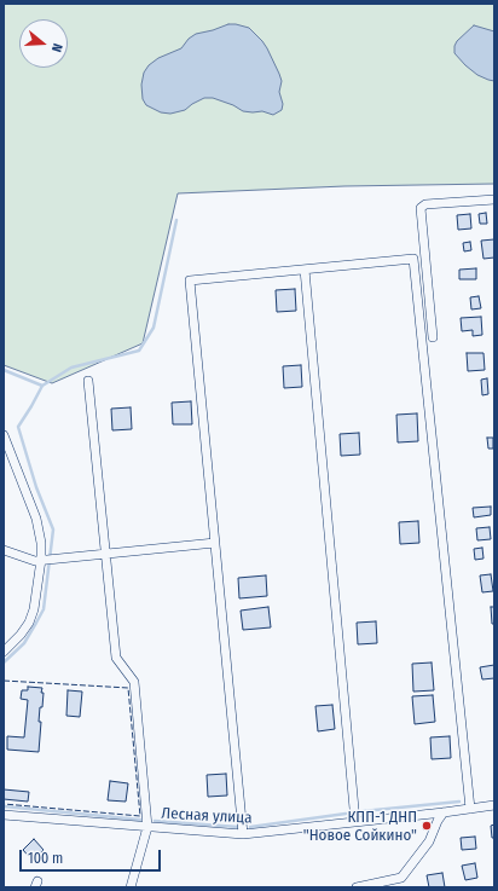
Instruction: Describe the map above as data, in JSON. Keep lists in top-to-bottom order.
{
  "streets": {
    "street": ["Лесная улица"]
  },
  "places": ["КПП-1 ДНП \"Новое Сойкино\""],
  "scale_bar": "100 m",
  "north": "right"
}
